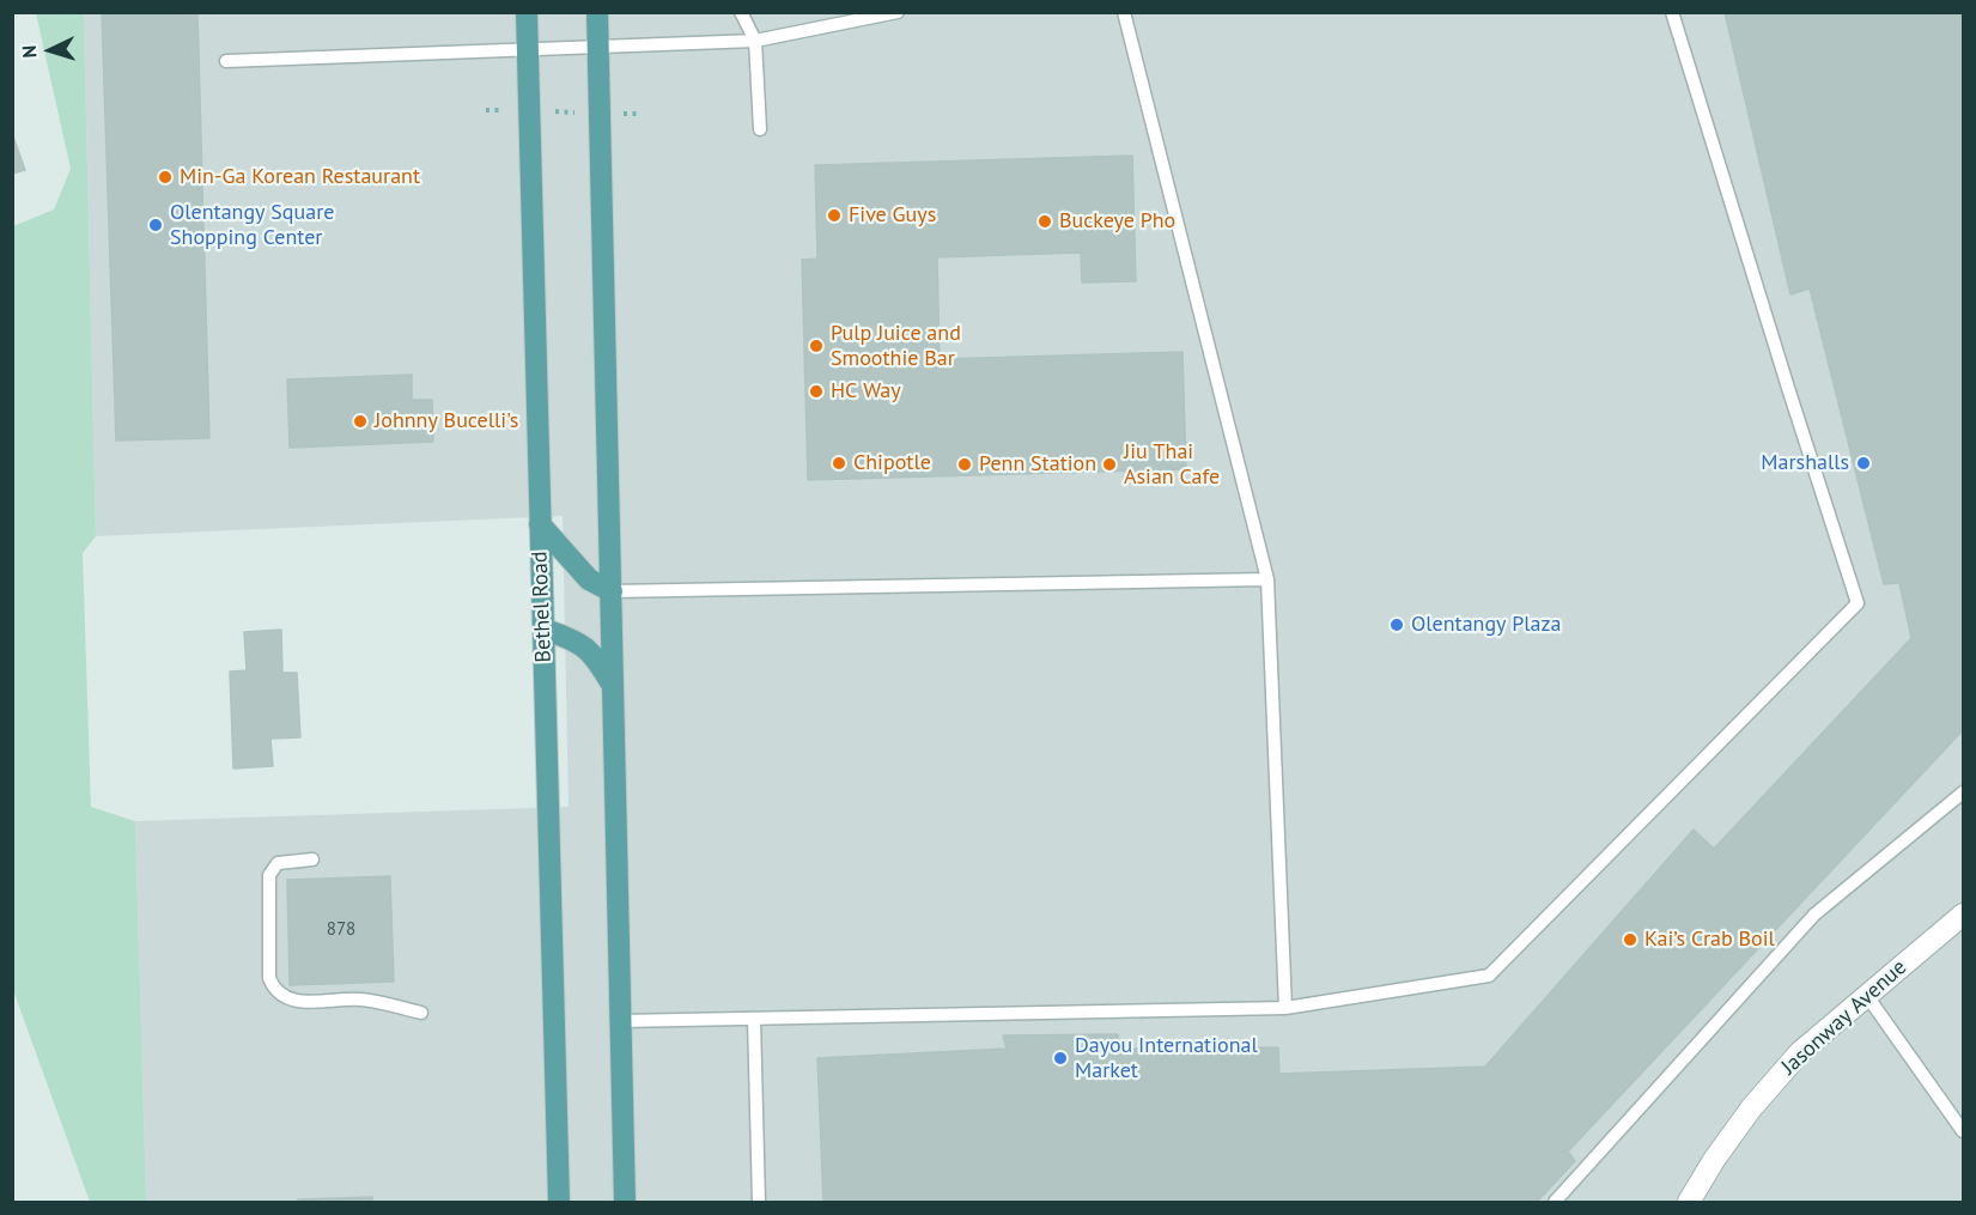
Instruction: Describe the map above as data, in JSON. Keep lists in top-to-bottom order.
{
  "streets": {
    "main road": ["Bethel Road"],
    "street": ["Jasonway Avenue"]
  },
  "places": [
    "Min-Ga Korean Restaurant",
    "Five Guys",
    "Buckeye Pho",
    "Olentangy Square Shopping Center",
    "Pulp Juice and Smoothie Bar",
    "HC Way",
    "Johnny Bucelli's",
    "Chipotle",
    "Marshalls",
    "Penn Station",
    "Jiu Thai Asian Cafe",
    "Olentangy Plaza",
    "Kai’s Crab Boil",
    "Dayou International Market"
  ],
  "house_numbers": ["878"],
  "north": "left"
}
